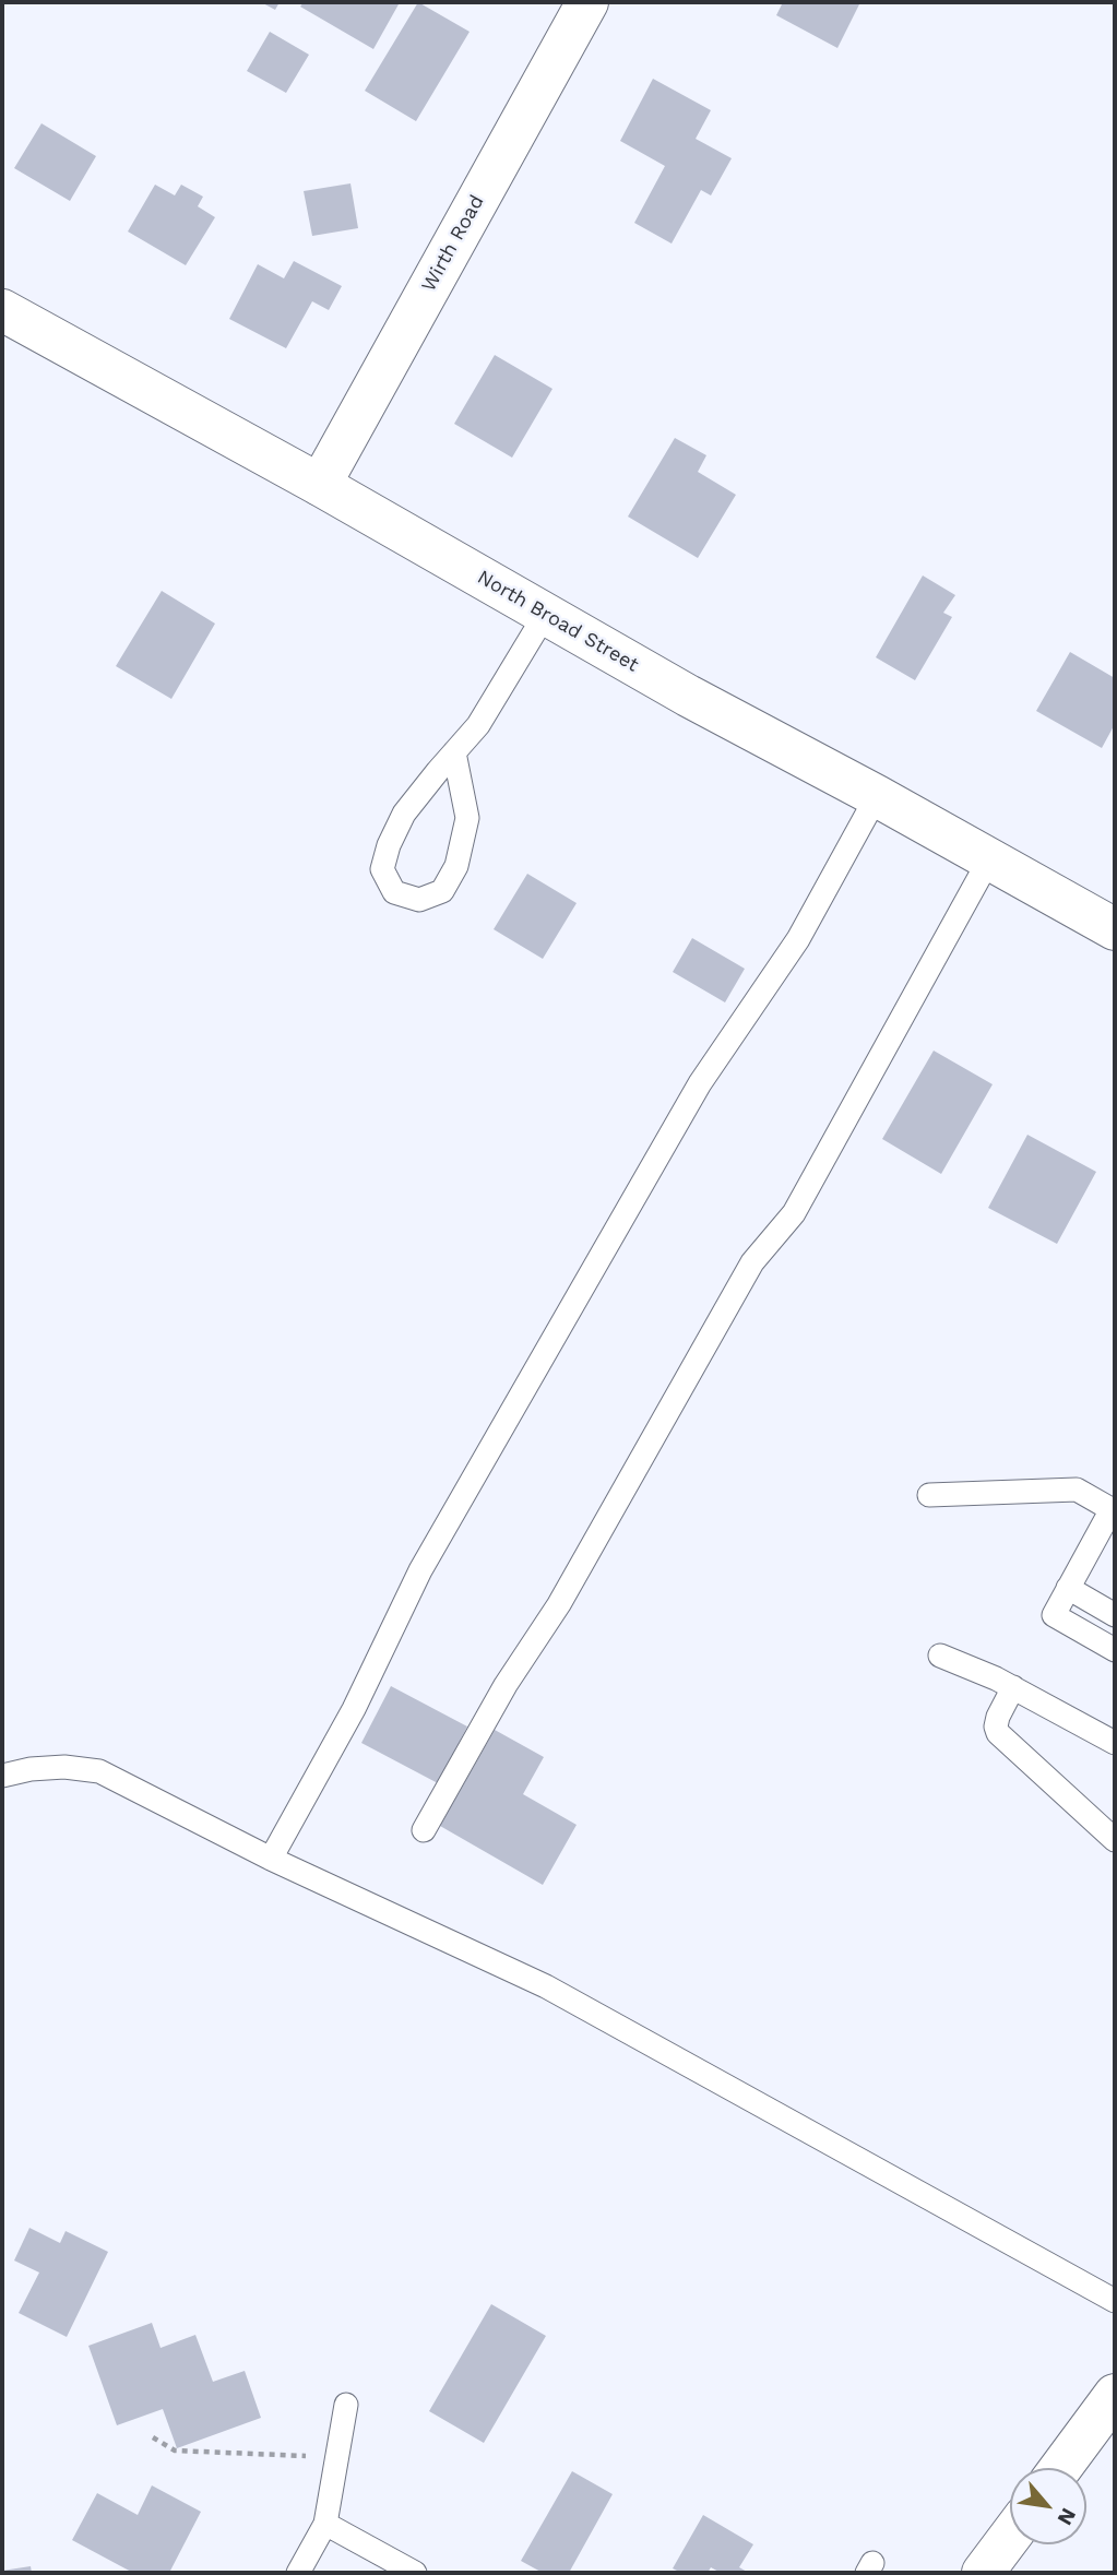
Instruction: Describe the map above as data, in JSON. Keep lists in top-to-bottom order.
{
  "streets": {
    "street": ["Wirth Road", "North Broad Street"]
  },
  "crossings": [
    ["Wirth Road", "North Broad Street"]
  ],
  "north": "bottom right"
}
